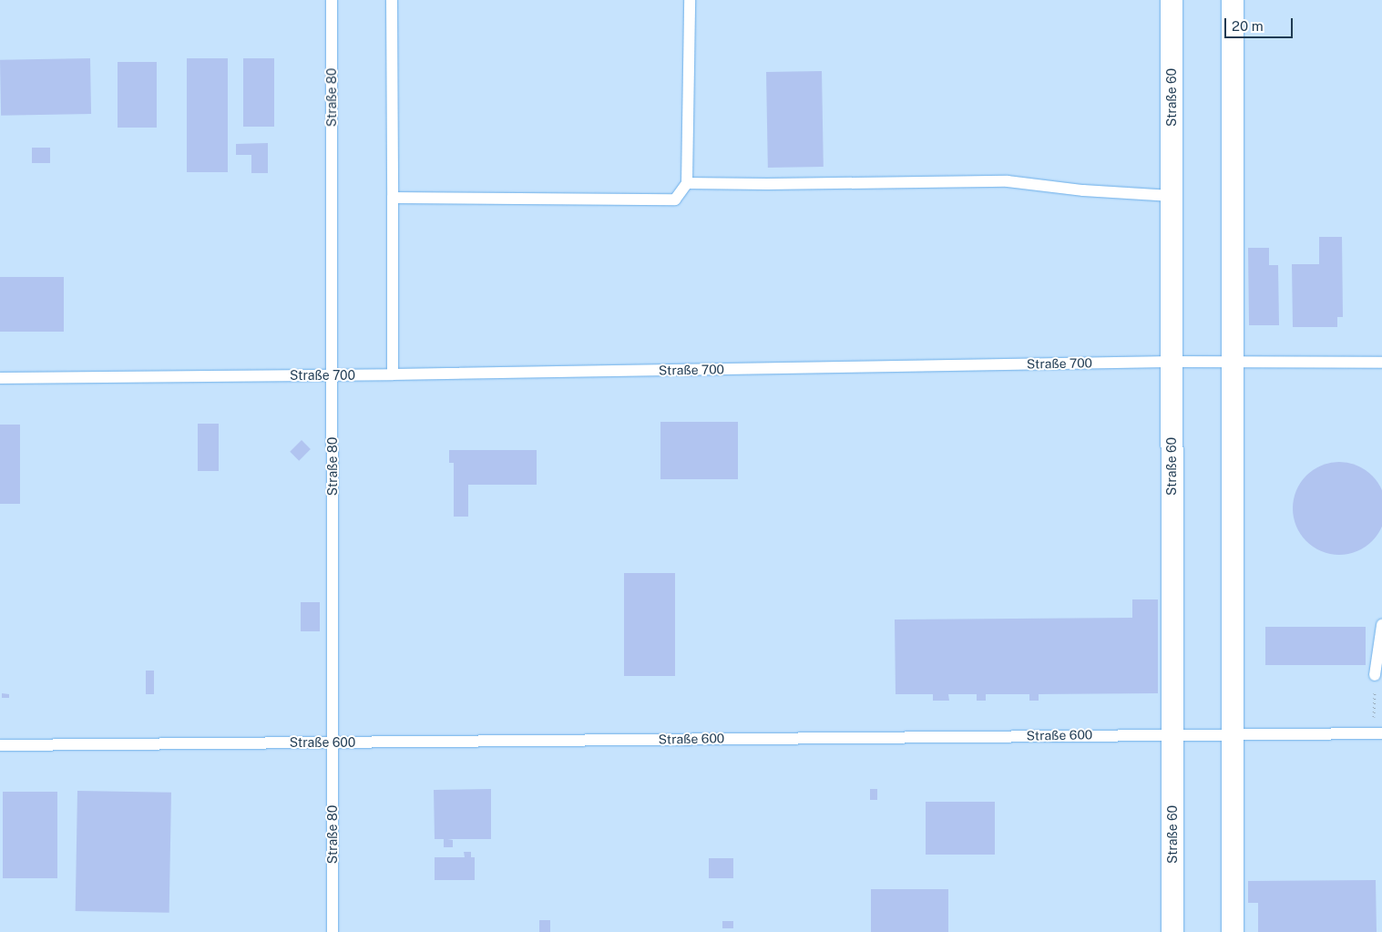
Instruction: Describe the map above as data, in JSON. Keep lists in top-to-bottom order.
{
  "streets": {
    "street": ["Straße 60"],
    "lane": ["Straße 80", "Straße 700", "Straße 600"]
  },
  "crossings": [
    ["Straße 80", "Straße 700"],
    ["Straße 80", "Straße 600"],
    ["Straße 60", "Straße 700"],
    ["Straße 60", "Straße 600"]
  ],
  "scale_bar": "20 m"
}
